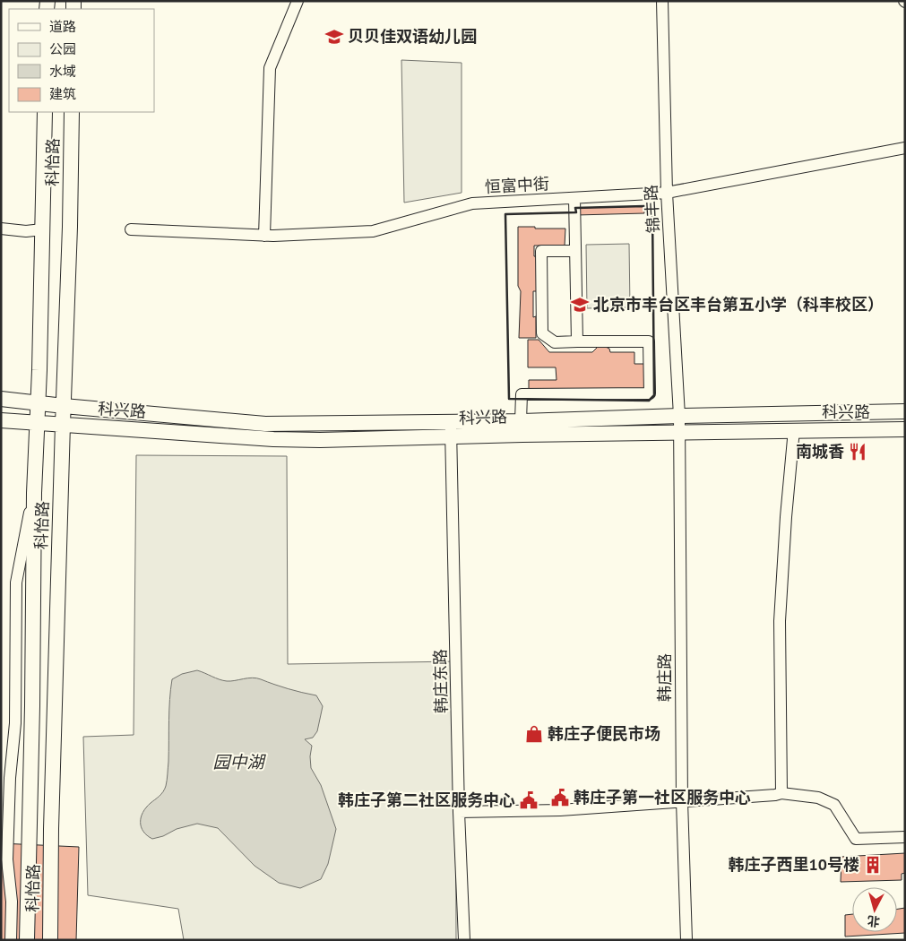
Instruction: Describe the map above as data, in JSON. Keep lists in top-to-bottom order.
{
  "streets": {
    "main road": ["科怡路", "科兴路"],
    "street": [
      "恒富中街",
      "锦丰路",
      "韩庄路",
      "韩庄东路"
    ]
  },
  "crossings": [
    ["科怡路", "科兴路"],
    ["恒富中街", "锦丰路"],
    ["锦丰路", "科兴路"],
    ["锦丰路", "韩庄路"],
    ["科兴路", "韩庄路"],
    ["科兴路", "韩庄东路"]
  ],
  "water": ["园中湖"],
  "places": {
    "school or university": ["贝贝佳双语幼儿园", "北京市丰台区丰台第五小学（科丰校区）"],
    "restaurant": ["南城香"],
    "shop": ["韩庄子便民市场"],
    "public building": ["韩庄子第一社区服务中心", "韩庄子第二社区服务中心"],
    "building": ["韩庄子西里10号楼"]
  },
  "legend": [
    "道路",
    "公园",
    "水域",
    "建筑"
  ],
  "north": "bottom"
}
